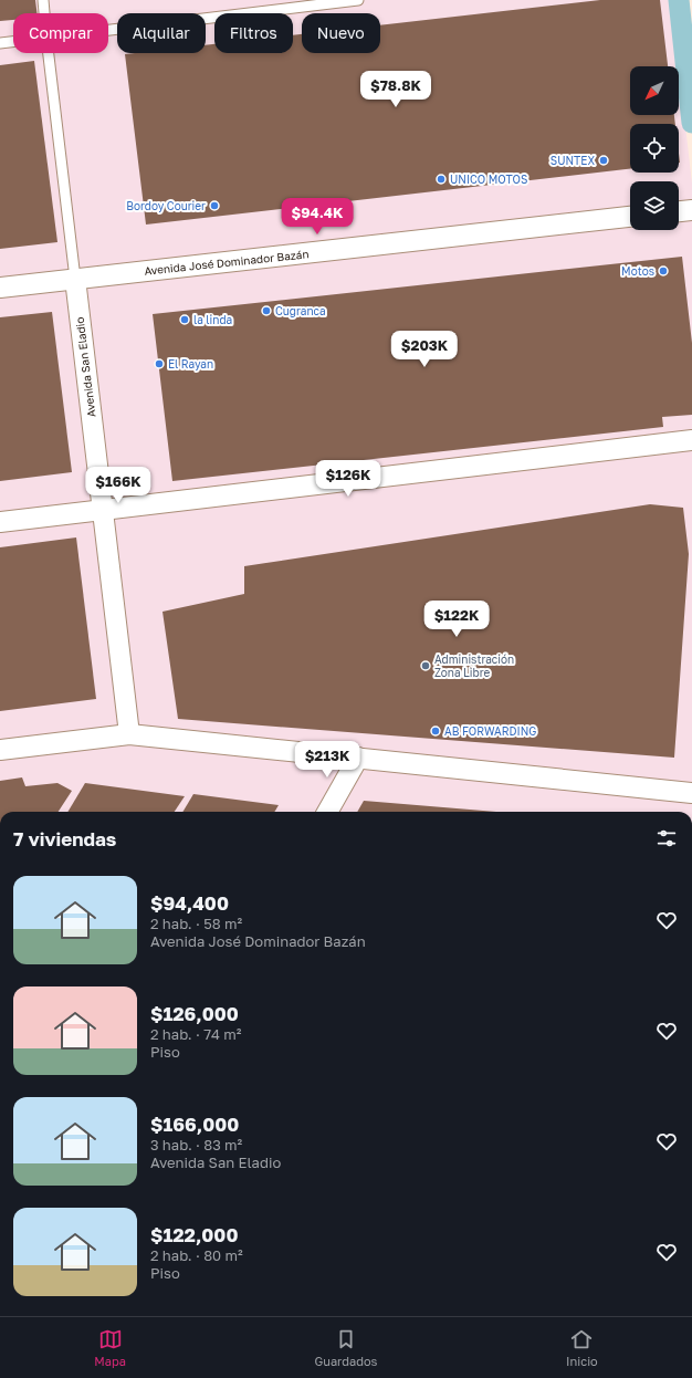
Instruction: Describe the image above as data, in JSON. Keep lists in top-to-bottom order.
{
  "streets": {
    "street": ["Avenida José Dominador Bazán", "Avenida San Eladio"]
  },
  "crossings": [
    ["Avenida José Dominador Bazán", "Avenida San Eladio"]
  ],
  "places": [
    "SUNTEX",
    "UNICO MOTOS",
    "Bordoy Courier",
    "Motos",
    "Cugranca",
    "la linda",
    "El Rayan",
    "Administración Zona Libre",
    "AB FORWARDING"
  ],
  "north": "bottom left",
  "page": {
    "chip": [
      "Comprar",
      "Alquilar",
      "Filtros",
      "Nuevo"
    ],
    "price": [
      "$78.8K",
      "$94.4K",
      "$203K",
      "$126K",
      "$166K",
      "$122K",
      "$213K"
    ],
    "heading": "7 viviendas",
    "list": [
      {
        "name": "$94,400",
        "note": "2 hab. · 58 m² · Avenida José Dominador Bazán"
      },
      {
        "name": "$126,000",
        "note": "2 hab. · 74 m² · Piso"
      },
      {
        "name": "$166,000",
        "note": "3 hab. · 83 m² · Avenida San Eladio"
      },
      {
        "name": "$122,000",
        "note": "2 hab. · 80 m² · Piso"
      }
    ],
    "tabs": ["Mapa", "Guardados", "Inicio"]
  }
}
